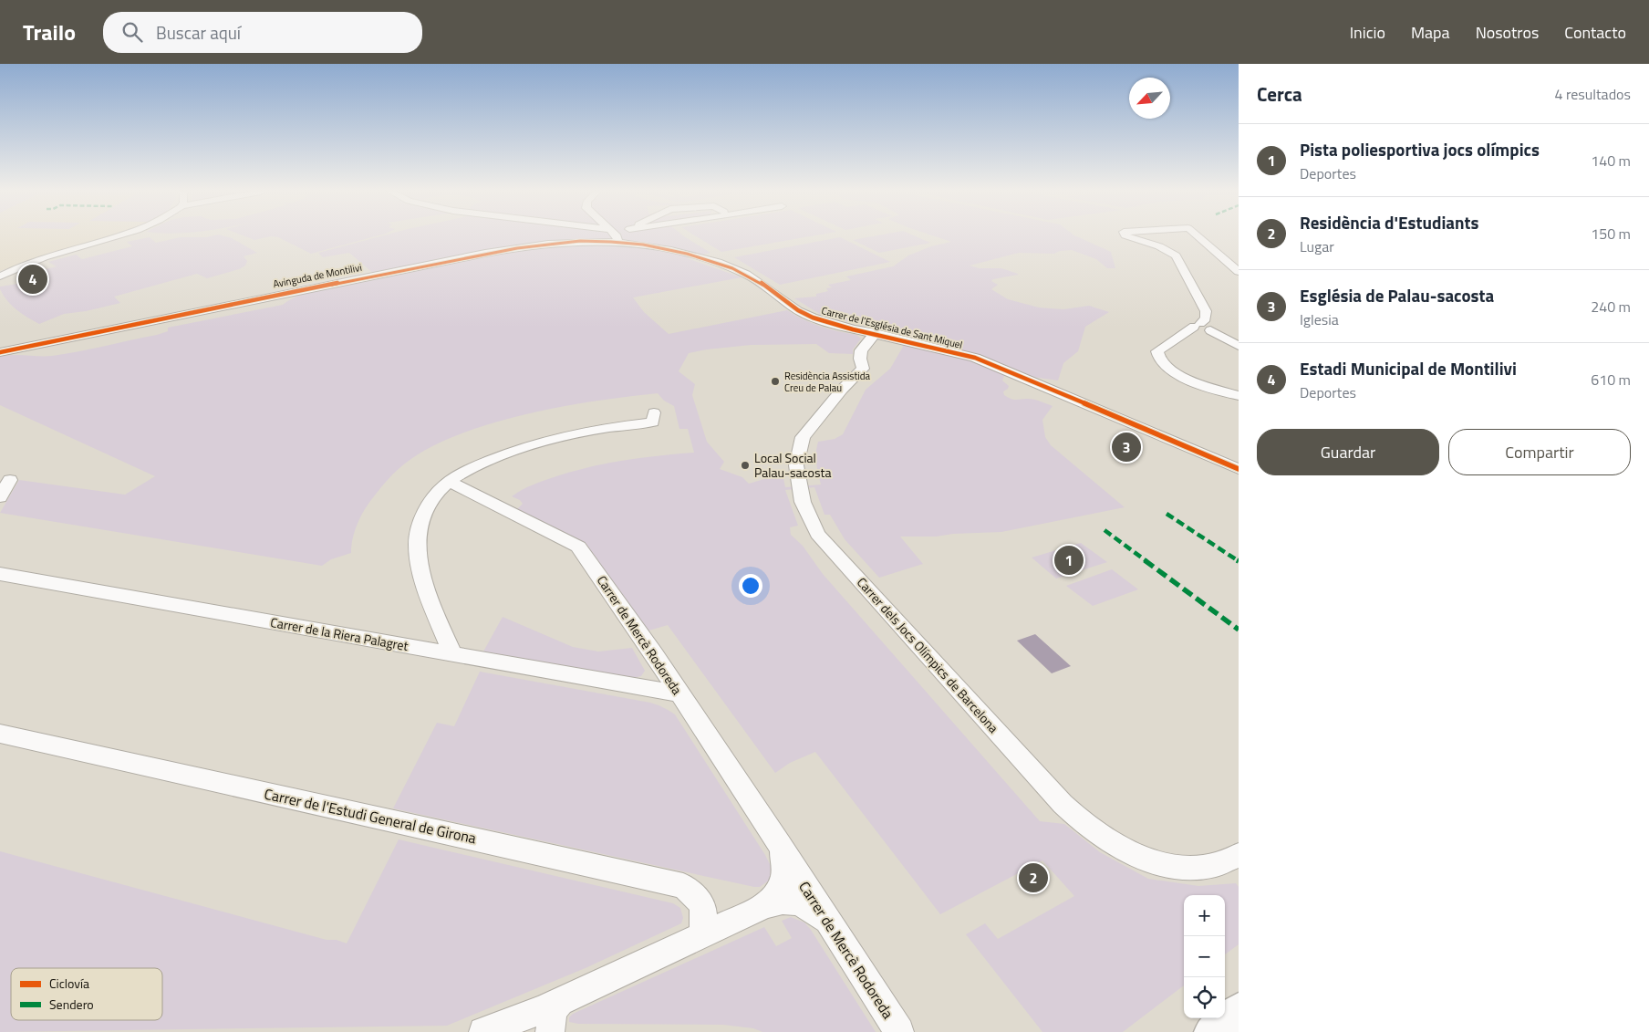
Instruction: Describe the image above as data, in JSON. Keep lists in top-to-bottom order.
{
  "streets": {
    "street": [
      "Avinguda de Montilivi",
      "Carrer de l'Església de Sant Miquel",
      "Carrer de la Riera Palagret",
      "Carrer de Mercè Rodoreda",
      "Carrer dels Jocs Olímpics de Barcelona",
      "Carrer de l'Estudi General de Girona"
    ]
  },
  "crossings": [
    ["Carrer de l'Església de Sant Miquel", "Carrer dels Jocs Olímpics de Barcelona"],
    ["Carrer de la Riera Palagret", "Carrer de Mercè Rodoreda"]
  ],
  "places": ["Residència Assistida Creu de Palau", "Local Social Palau-sacosta"],
  "legend": ["Ciclovía", "Sendero"],
  "north": "bottom left",
  "page": {
    "header": "Trailo",
    "search": "Buscar aquí",
    "nav": [
      "Inicio",
      "Mapa",
      "Nosotros",
      "Contacto"
    ],
    "heading": ["Cerca", "4 resultados"],
    "list": [
      {
        "mark": "1",
        "name": "Pista poliesportiva jocs olímpics",
        "note": "Deportes",
        "value": "140 m"
      },
      {
        "mark": "2",
        "name": "Residència d'Estudiants",
        "note": "Lugar",
        "value": "150 m"
      },
      {
        "mark": "3",
        "name": "Església de Palau-sacosta",
        "note": "Iglesia",
        "value": "240 m"
      },
      {
        "mark": "4",
        "name": "Estadi Municipal de Montilivi",
        "note": "Deportes",
        "value": "610 m"
      }
    ],
    "pins": [
      "4",
      "3",
      "1",
      "2"
    ],
    "buttons": ["Guardar", "Compartir"],
    "map_buttons": ["+", "−"]
  }
}
